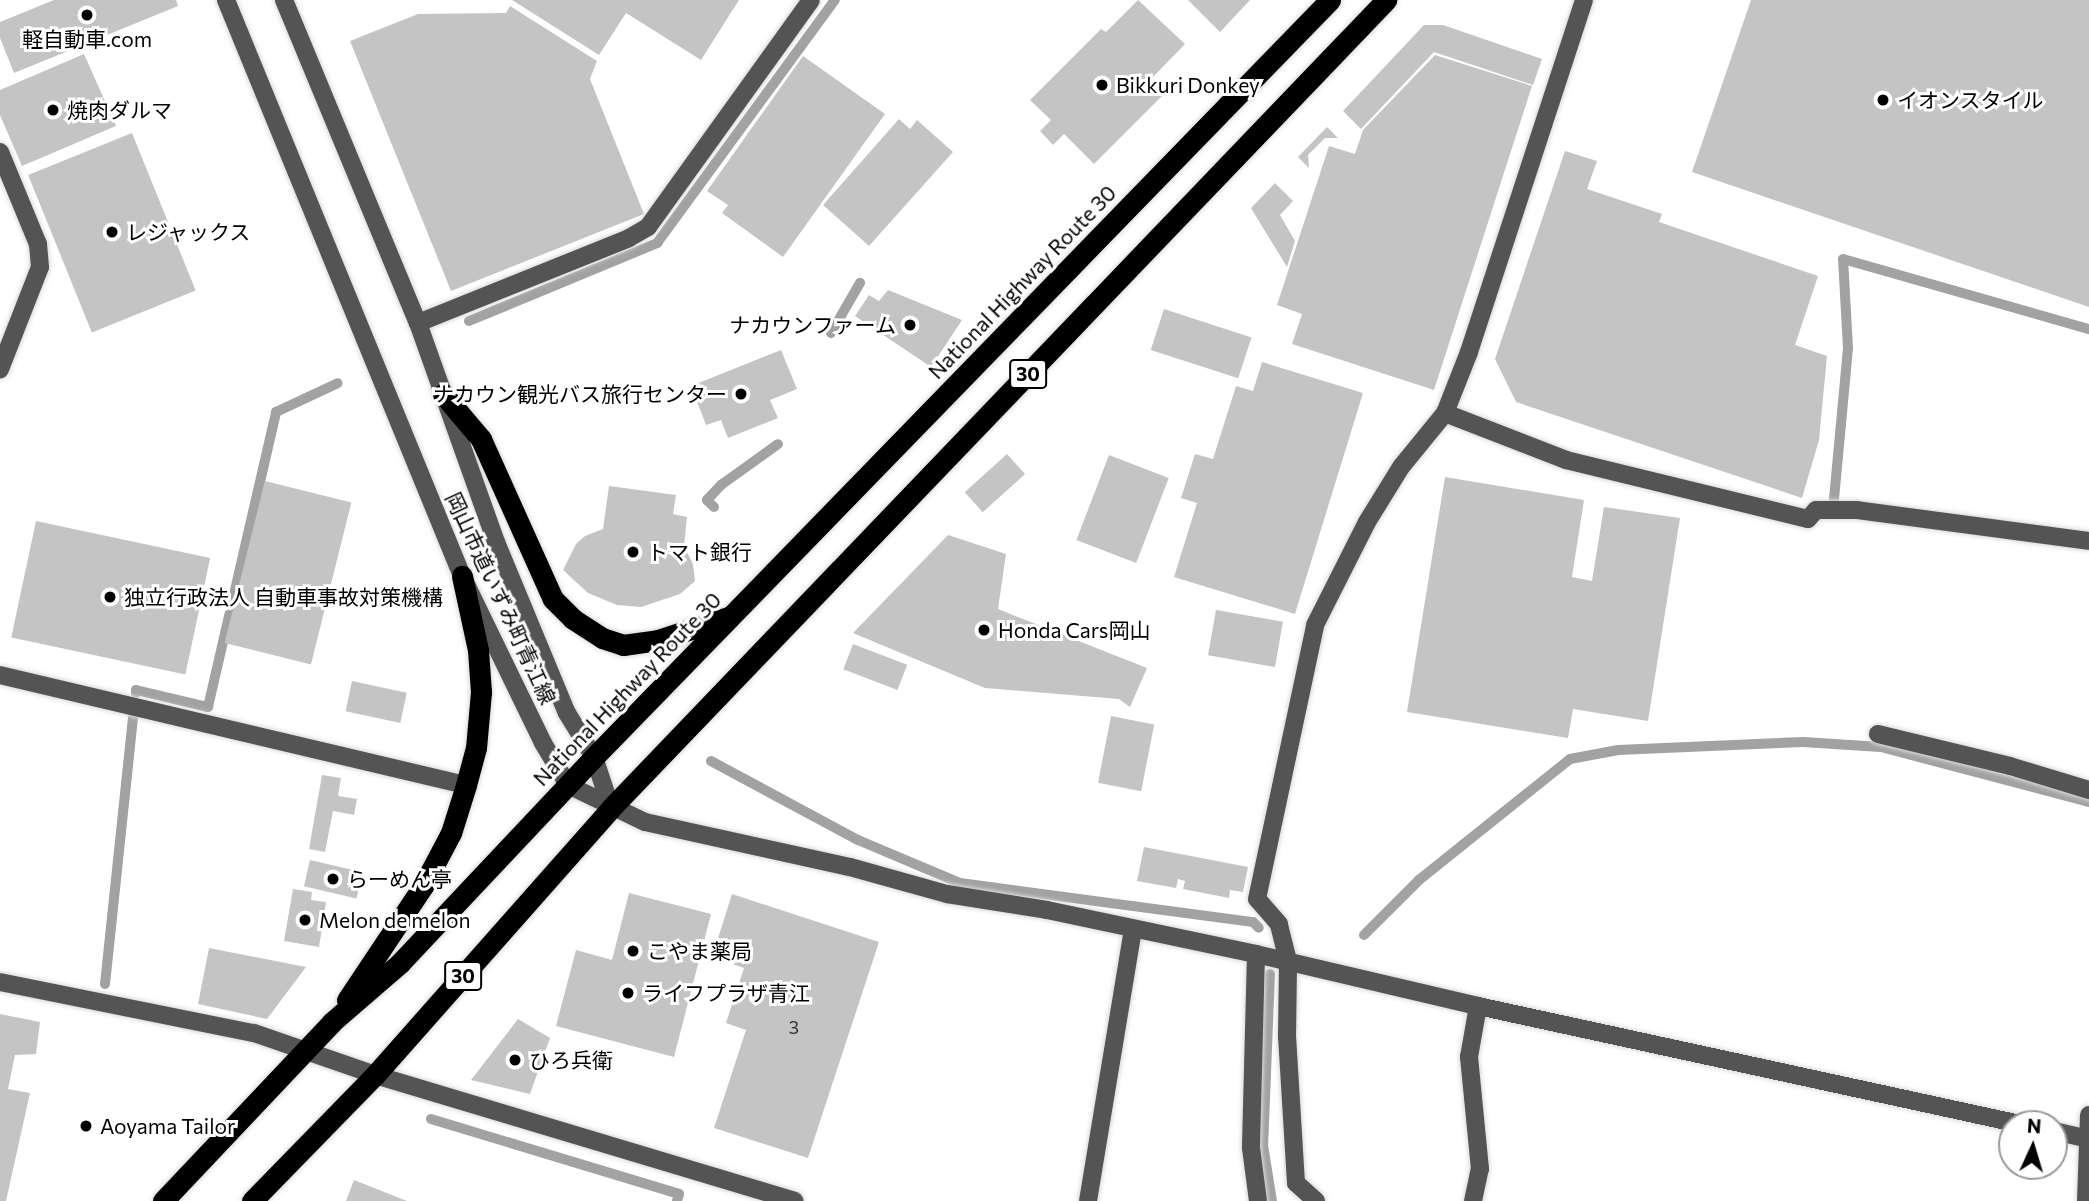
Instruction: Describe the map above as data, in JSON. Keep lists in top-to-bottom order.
{
  "streets": {
    "highway": ["National Highway Route 30", "30"],
    "street": ["岡山市道いずみ町青江線"]
  },
  "crossings": [
    ["National Highway Route 30", "岡山市道いずみ町青江線"],
    ["30", "岡山市道いずみ町青江線"]
  ],
  "places": [
    "軽自動車.com",
    "Bikkuri Donkey",
    "イオンスタイル",
    "焼肉ダルマ",
    "レジャックス",
    "ナカウンファーム",
    "ナカウン観光バス旅行センター",
    "トマト銀行",
    "独立行政法人 自動車事故対策機構",
    "Honda Cars岡山",
    "らーめん亭",
    "Melon de melon",
    "こやま薬局",
    "ライフプラザ青江",
    "ひろ兵衛",
    "Aoyama Tailor"
  ],
  "house_numbers": ["3"],
  "north": "top"
}
